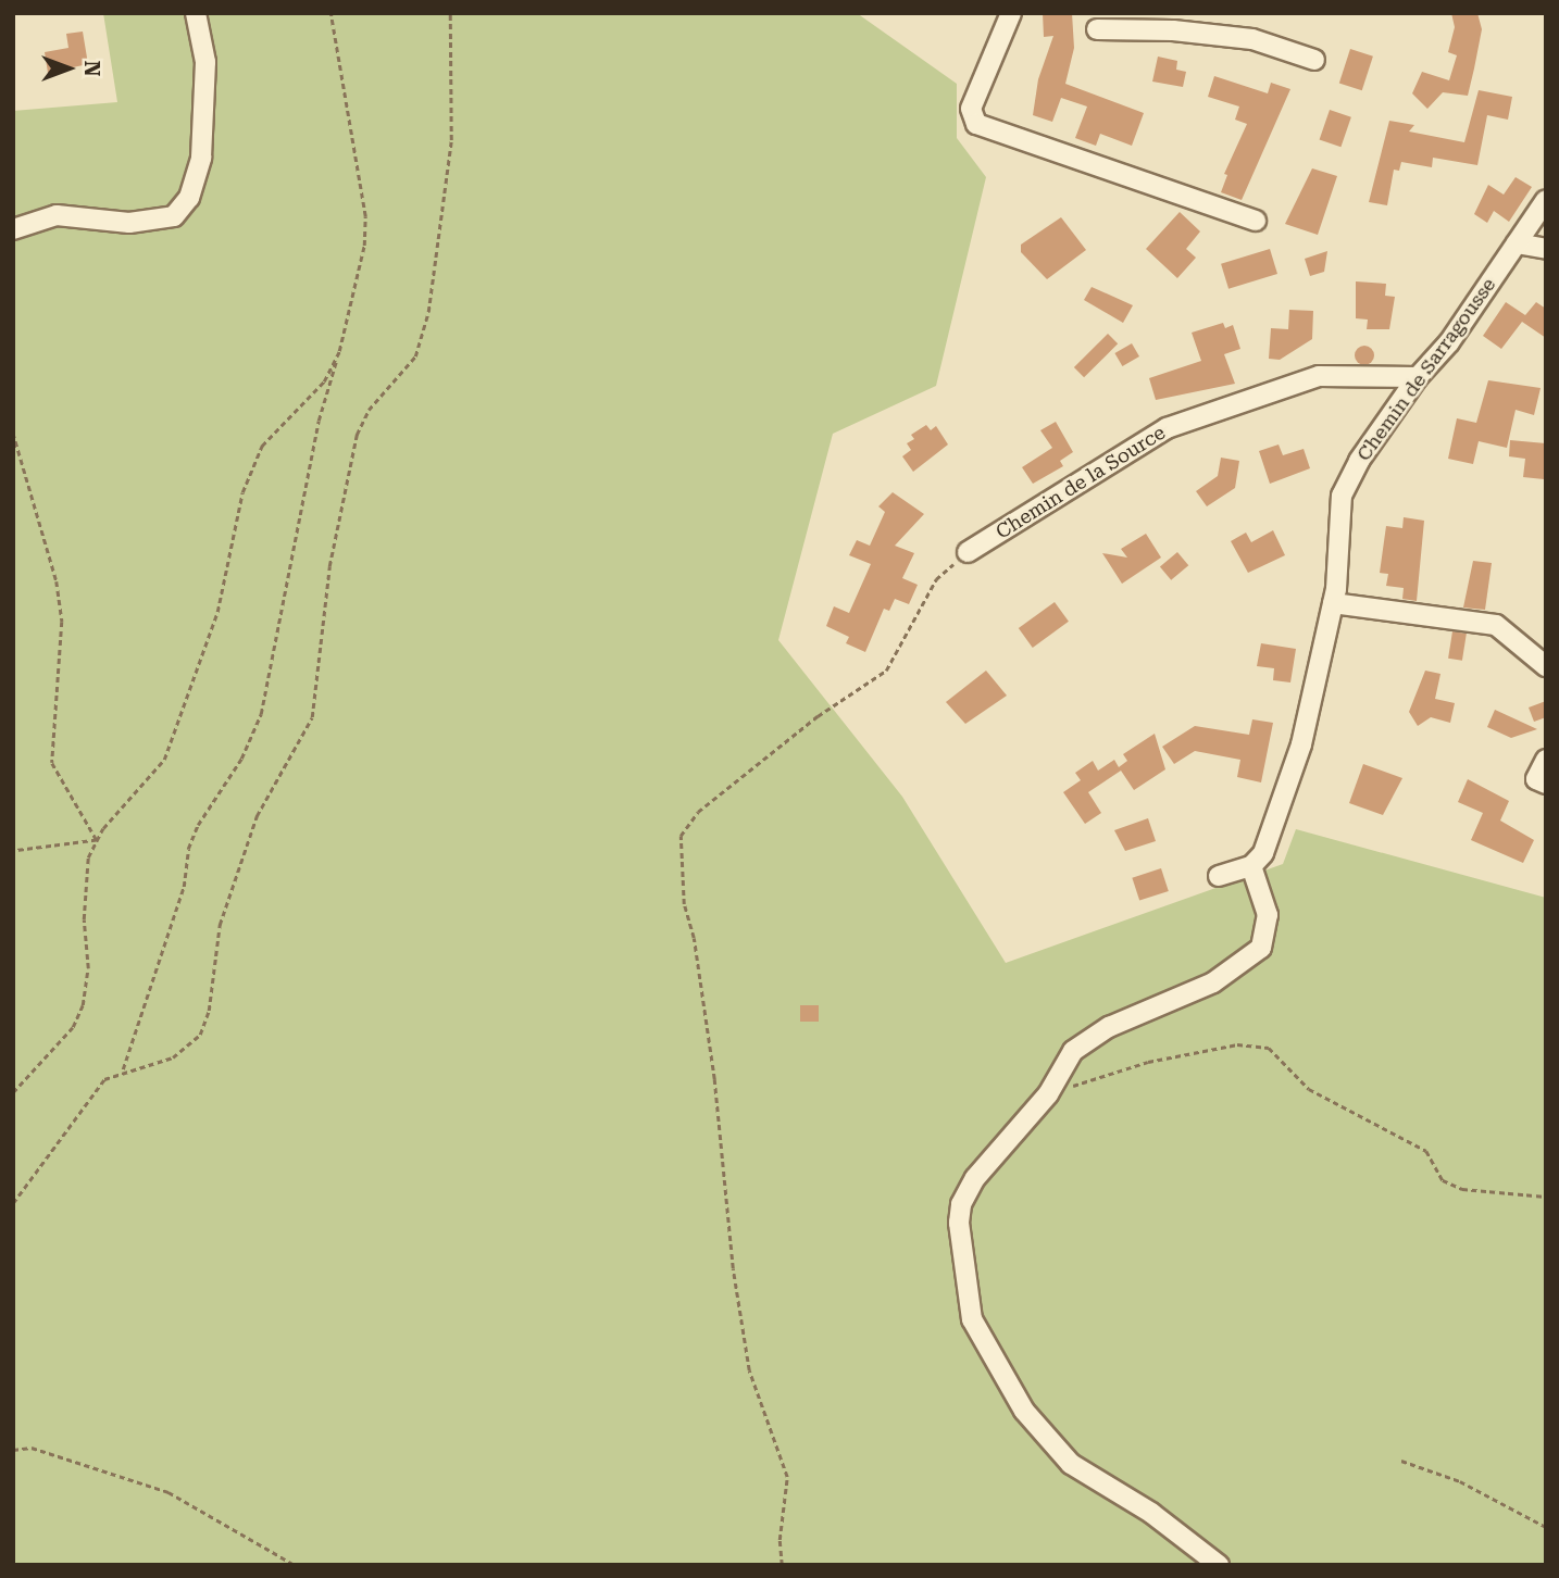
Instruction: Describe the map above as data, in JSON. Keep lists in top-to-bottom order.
{
  "streets": {
    "street": ["Chemin de Sarragousse", "Chemin de la Source"]
  },
  "crossings": [
    ["Chemin de Sarragousse", "Chemin de la Source"]
  ],
  "north": "right"
}
